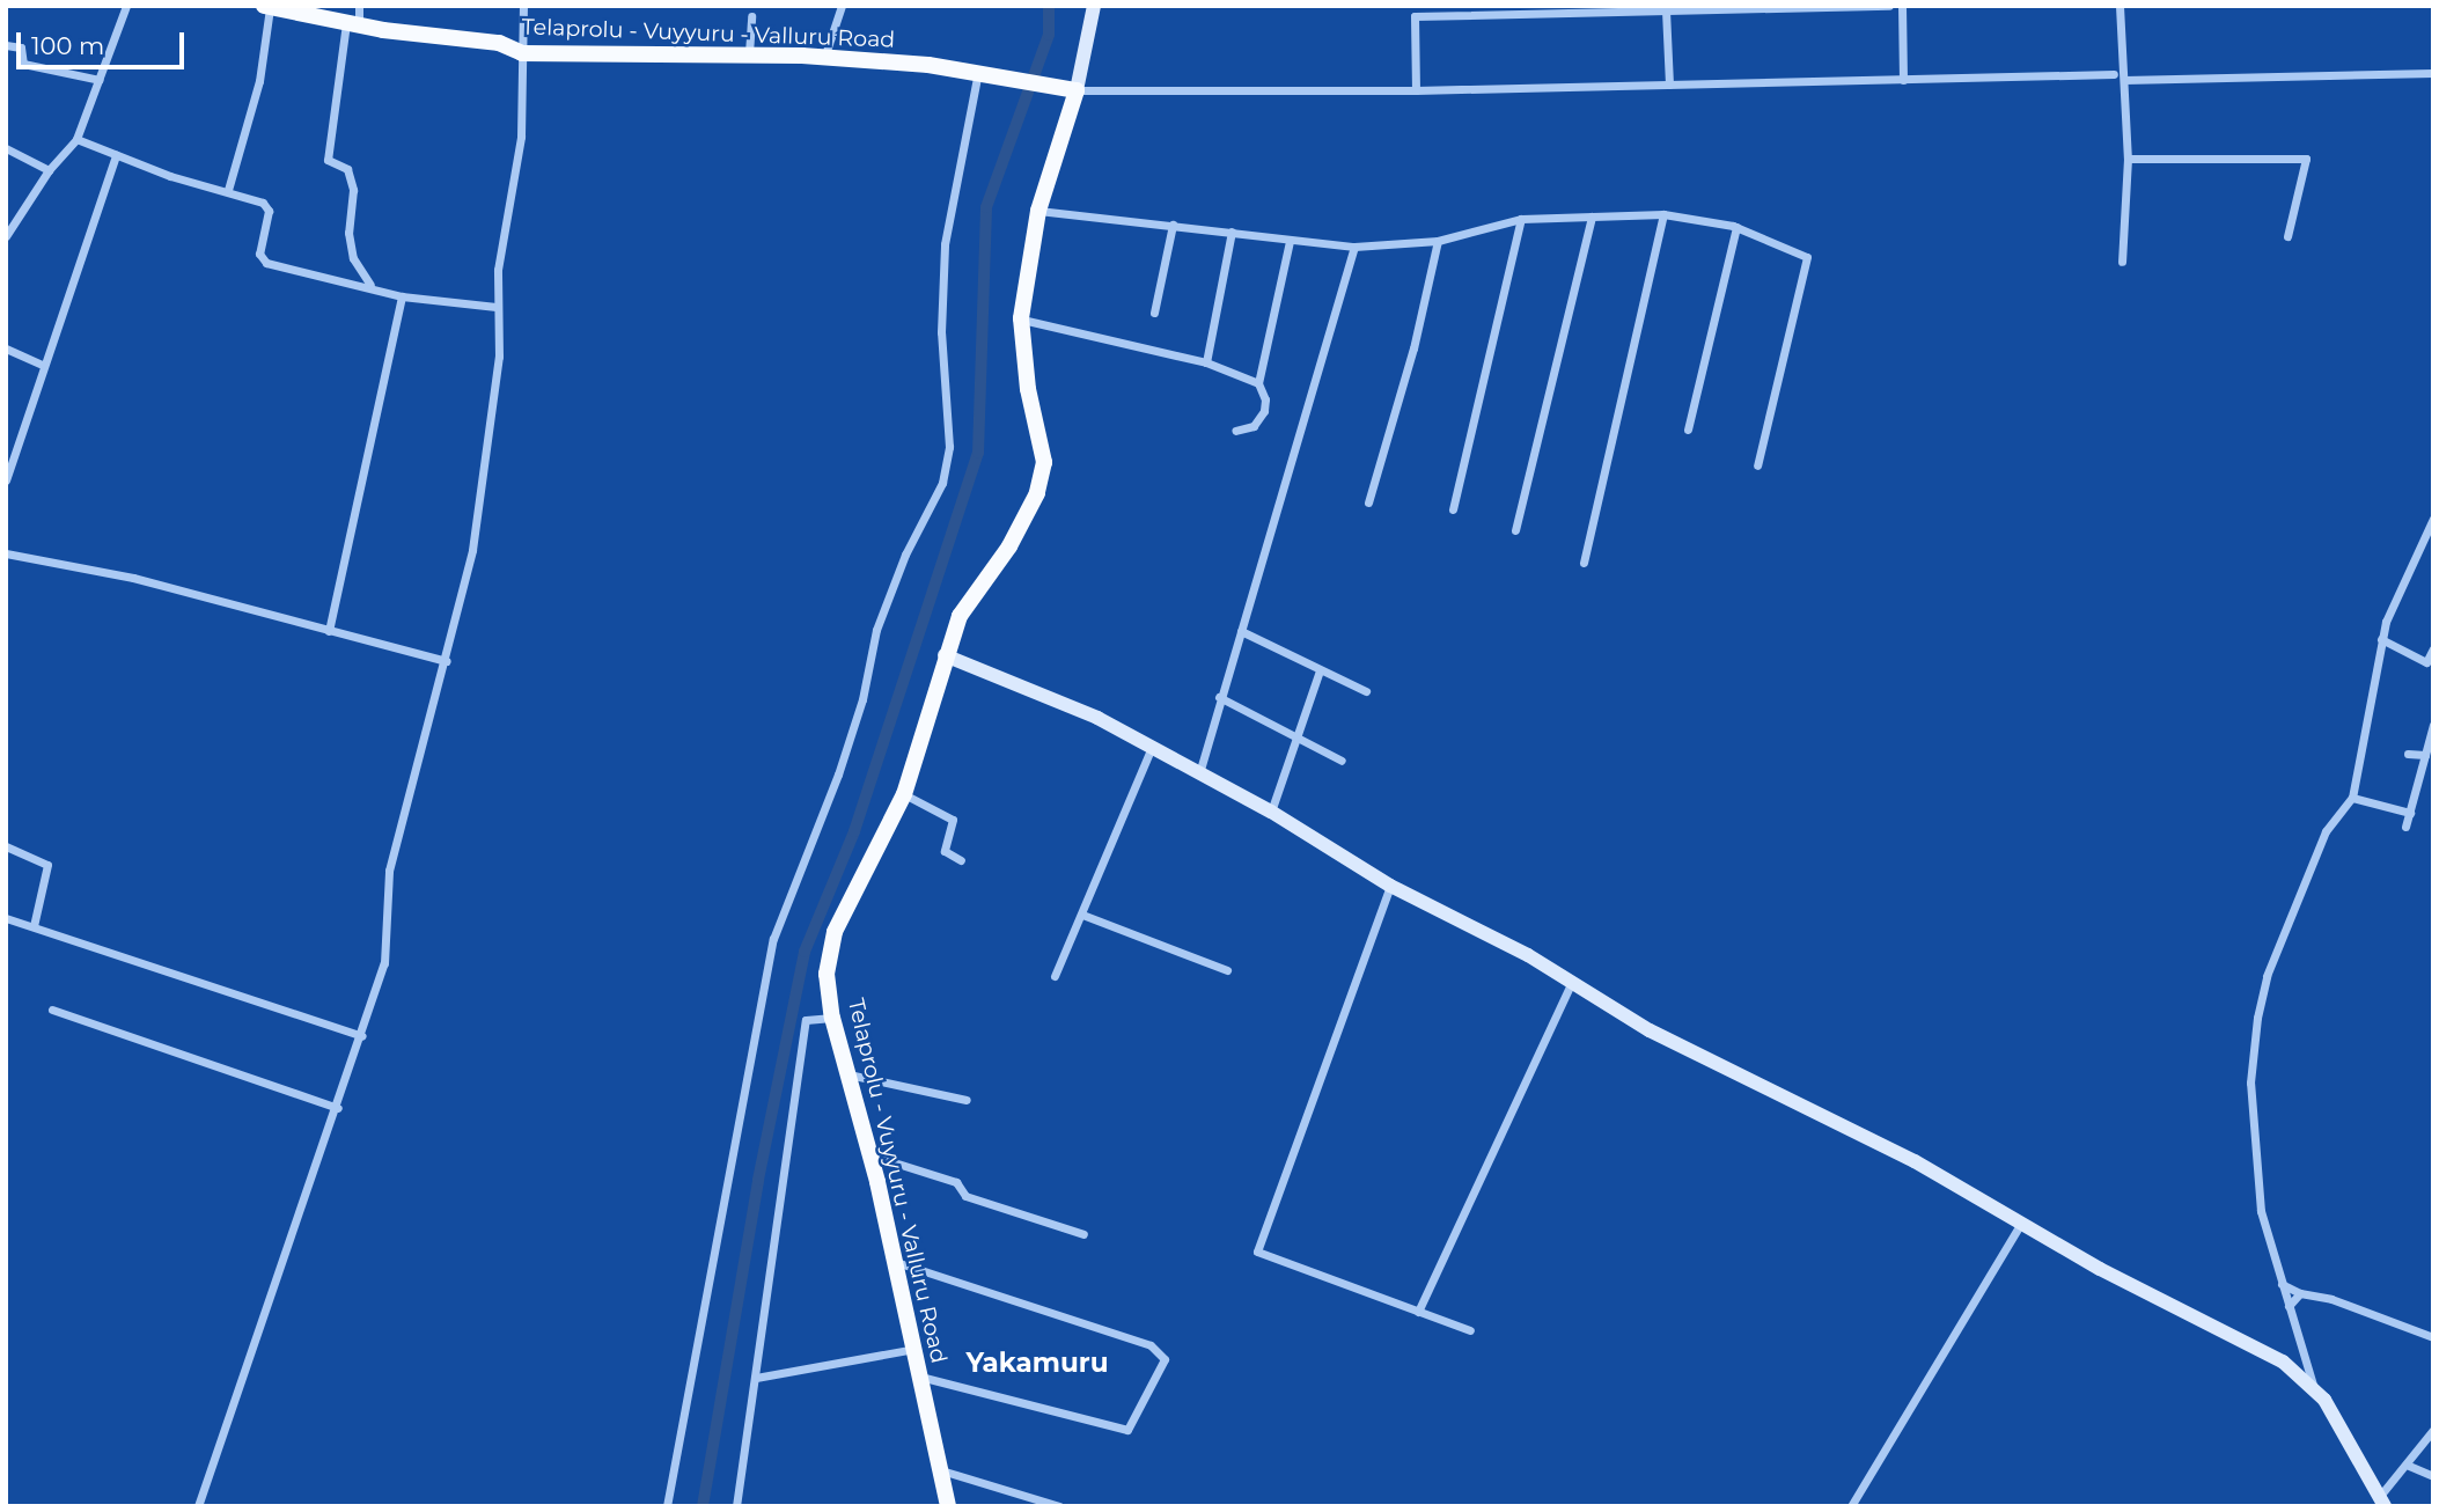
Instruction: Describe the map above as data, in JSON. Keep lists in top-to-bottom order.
{
  "streets": {
    "main road": ["Telaprolu - Vuyyuru - Valluru Road"]
  },
  "districts": ["Yakamuru"],
  "scale_bar": "100 m"
}
